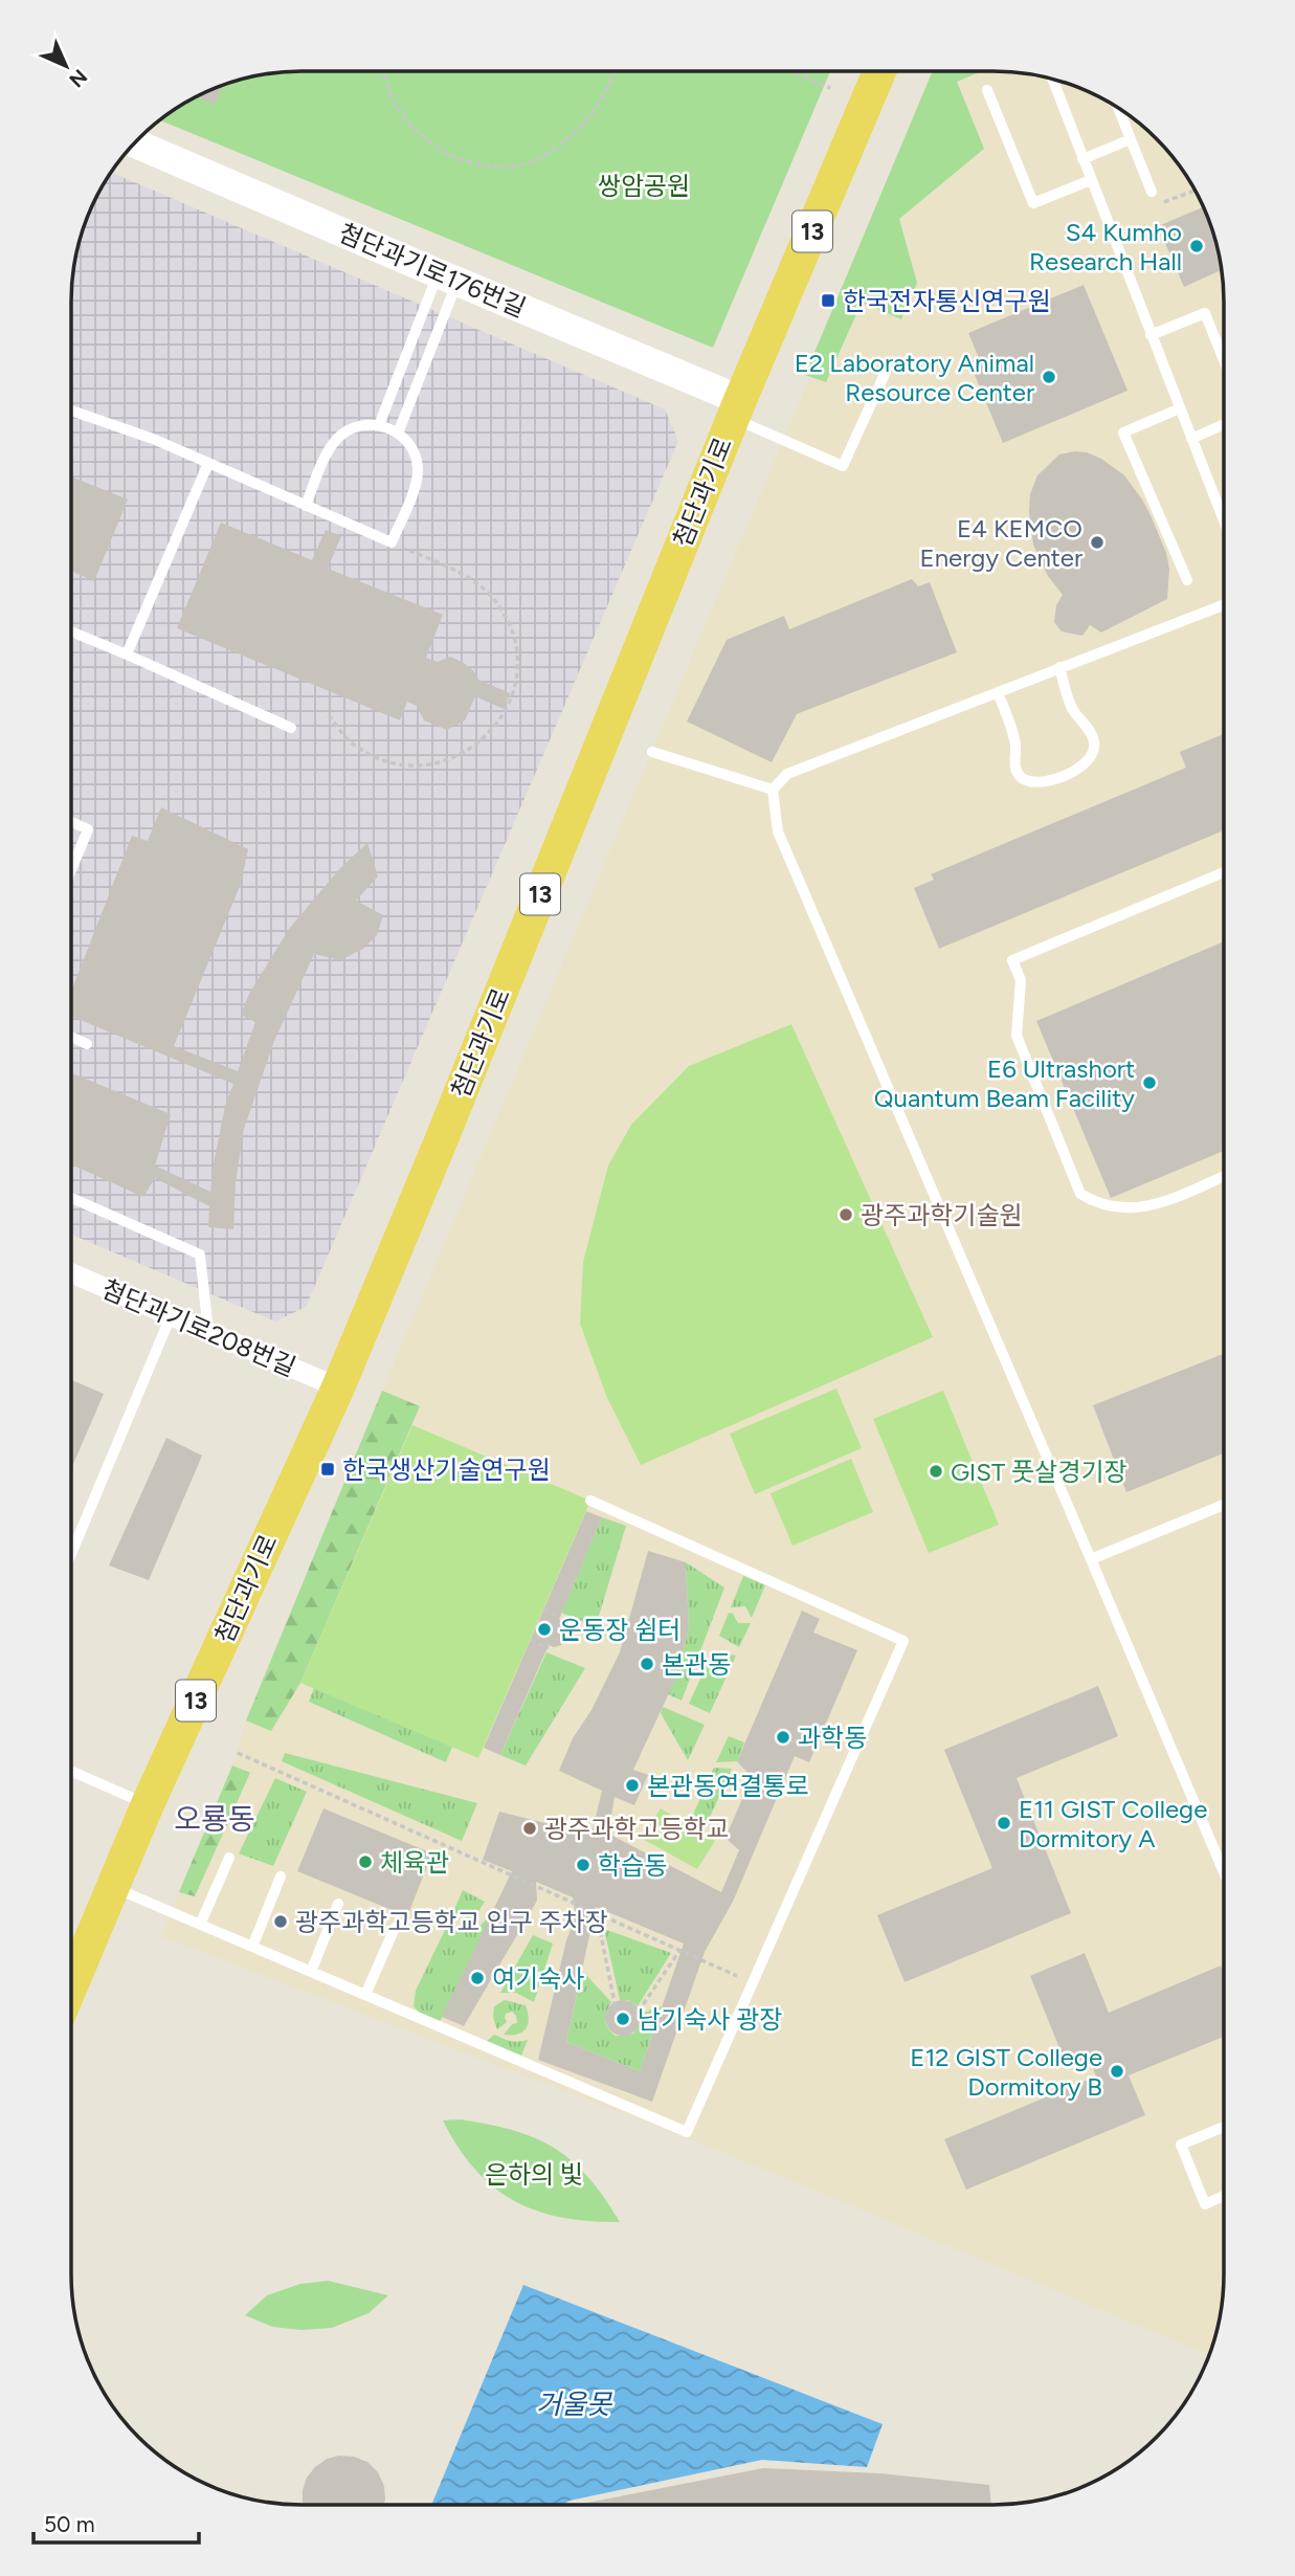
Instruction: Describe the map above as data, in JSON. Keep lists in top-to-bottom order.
{
  "streets": {
    "main road": ["13", "첨단과기로"],
    "street": ["첨단과기로176번길", "첨단과기로208번길"]
  },
  "crossings": [
    ["첨단과기로176번길", "첨단과기로"],
    ["첨단과기로", "첨단과기로208번길"]
  ],
  "districts": ["오룡동"],
  "water": ["거울못"],
  "parks": ["쌍암공원", "은하의 빛"],
  "places": {
    "other": [
      "S4 Kumho Research Hall",
      "E2 Laboratory Animal Resource Center",
      "E4 KEMCO Energy Center",
      "E6 Ultrashort Quantum Beam Facility",
      "광주과학기술원",
      "GIST 풋살경기장",
      "운동장 쉼터",
      "본관동",
      "과학동",
      "본관동연결통로",
      "E11 GIST College Dormitory A",
      "광주과학고등학교",
      "체육관",
      "학습동",
      "광주과학고등학교 입구 주차장",
      "여기숙사",
      "남기숙사 광장",
      "E12 GIST College Dormitory B"
    ],
    "transit": ["한국전자통신연구원", "한국생산기술연구원"]
  },
  "scale_bar": "50 m",
  "north": "bottom right"
}
